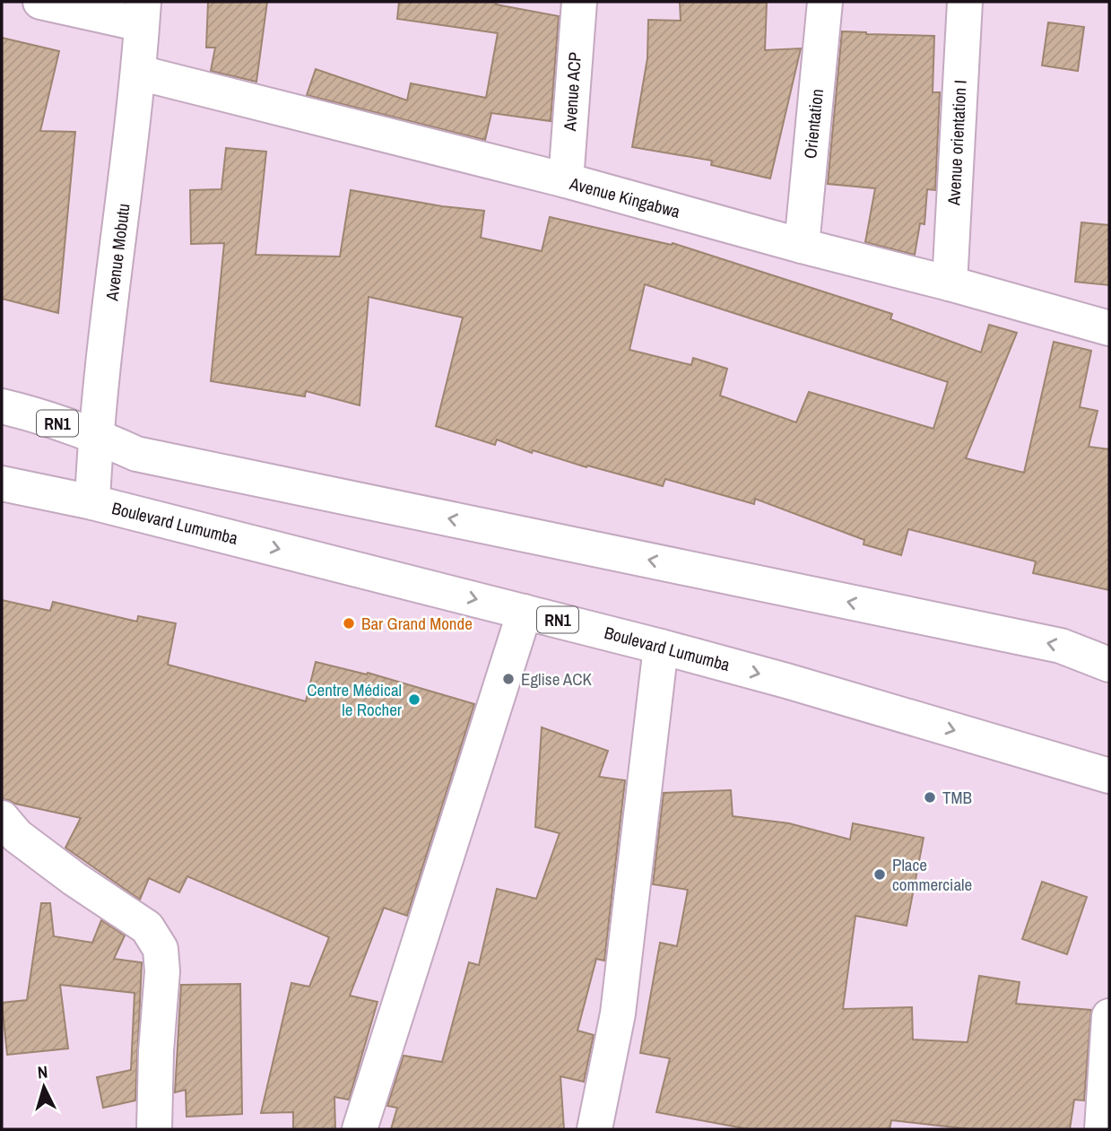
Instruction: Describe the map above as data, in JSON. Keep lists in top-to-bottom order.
{
  "streets": {
    "main road": [
      "Avenue ACP",
      "Orientation",
      "Avenue orientation I",
      "Avenue Kingabwa",
      "Avenue Mobutu",
      "RN1",
      "Boulevard Lumumba"
    ]
  },
  "crossings": [
    ["Avenue ACP", "Avenue Kingabwa"],
    ["Orientation", "Avenue Kingabwa"],
    ["Avenue orientation I", "Avenue Kingabwa"],
    ["Avenue Kingabwa", "Avenue Mobutu"],
    ["Avenue Mobutu", "RN1"],
    ["Avenue Mobutu", "Boulevard Lumumba"]
  ],
  "places": [
    "Bar Grand Monde",
    "Eglise ACK",
    "Centre Médical le Rocher",
    "TMB",
    "Place commerciale"
  ],
  "north": "top"
}
